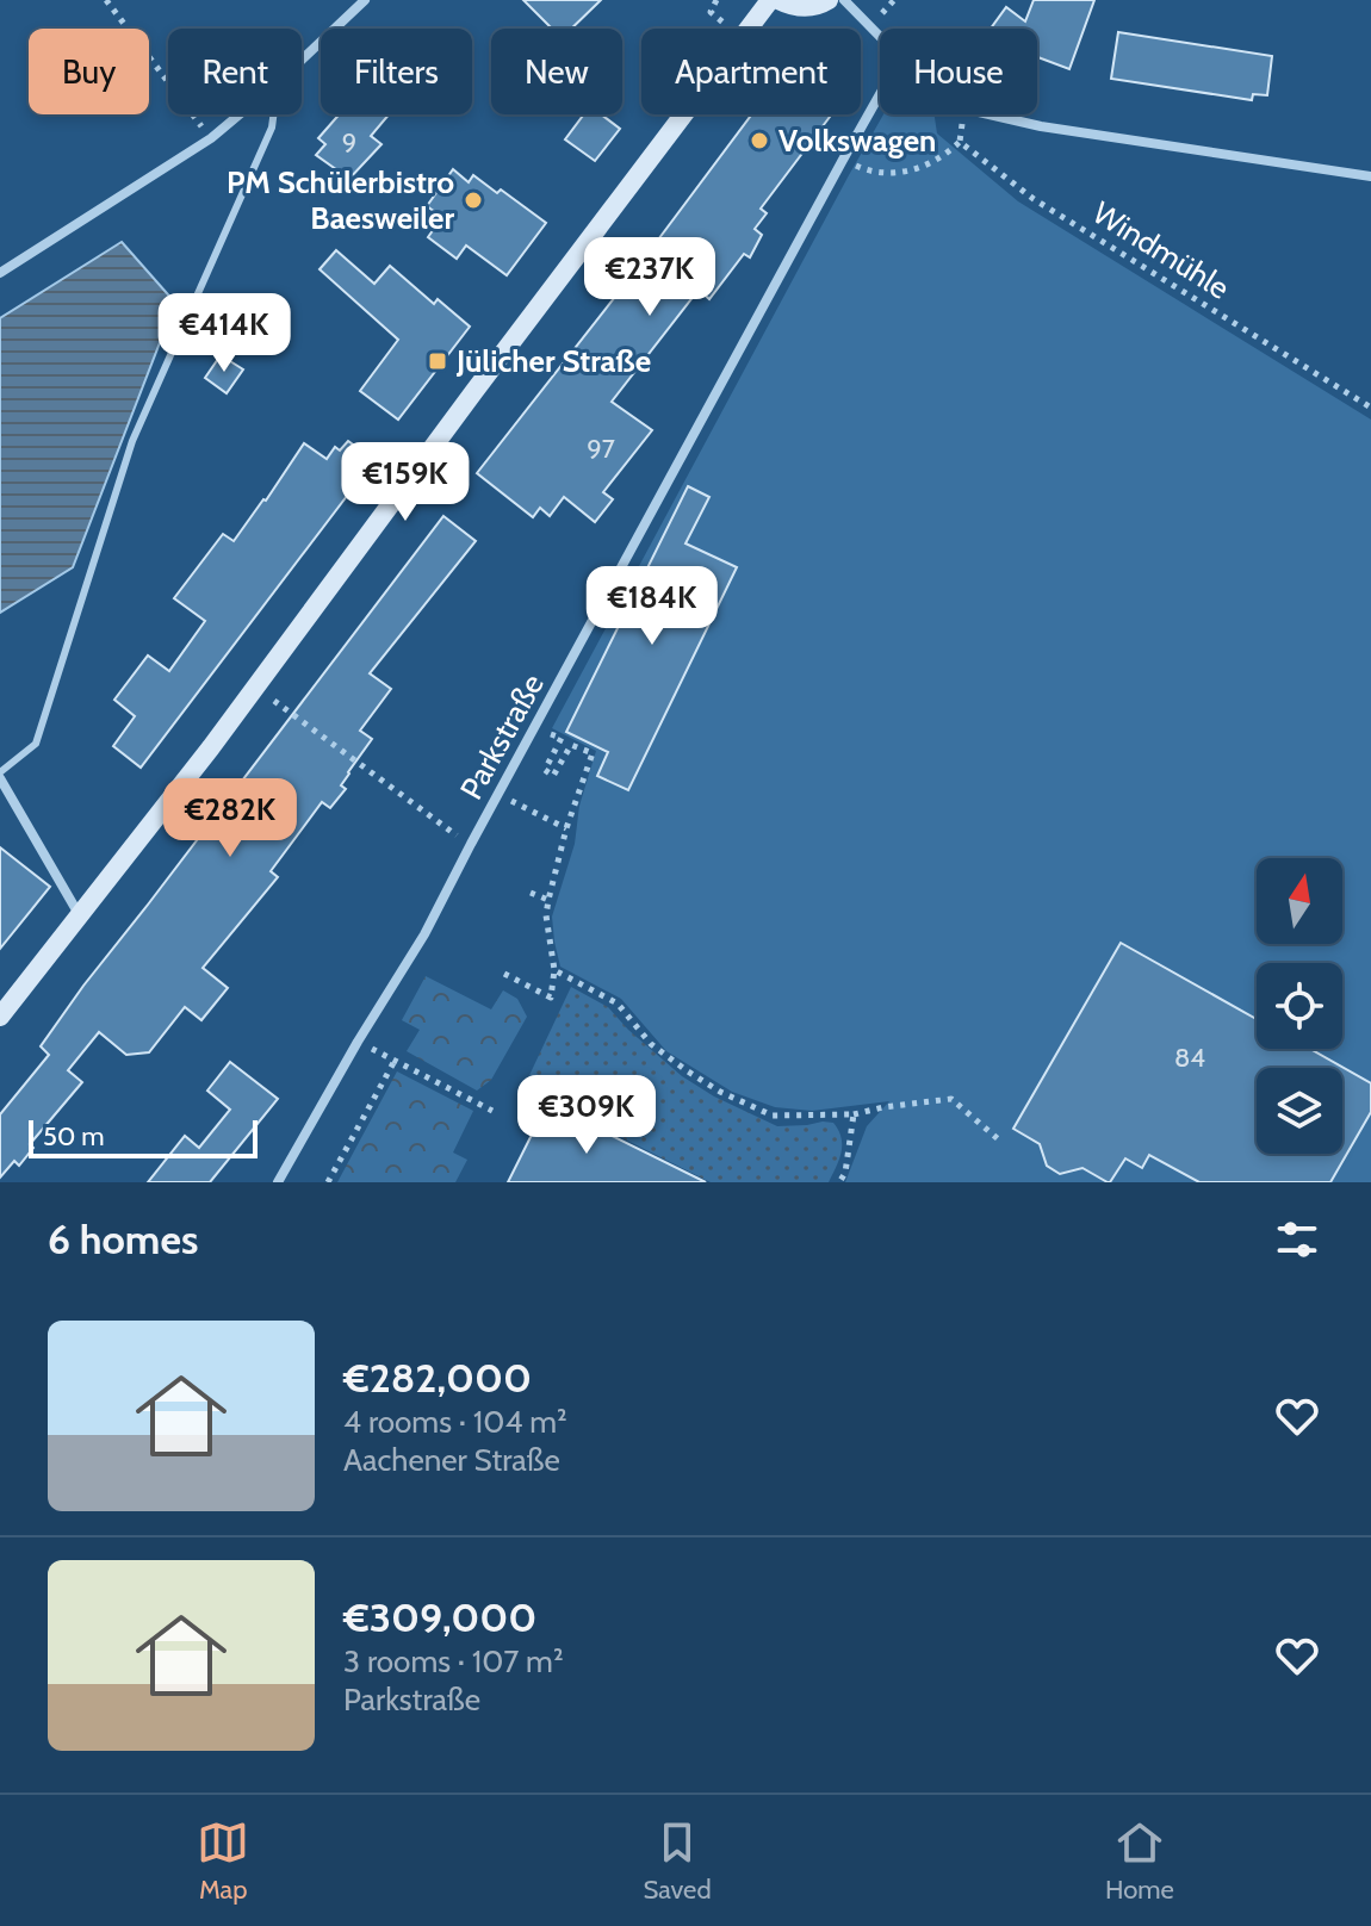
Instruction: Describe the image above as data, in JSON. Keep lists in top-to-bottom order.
{
  "streets": {
    "street": ["Parkstraße"],
    "path": ["Windmühle"]
  },
  "places": {
    "other": ["Volkswagen", "PM Schülerbistro Baesweiler"],
    "transit": ["Jülicher Straße"]
  },
  "house_numbers": ["9", "97", "84"],
  "scale_bar": "50 m",
  "north": "top",
  "page": {
    "chip": [
      "Buy",
      "Rent",
      "Filters",
      "New",
      "Apartment",
      "House"
    ],
    "price": [
      "€237K",
      "€414K",
      "€159K",
      "€184K",
      "€282K",
      "€309K"
    ],
    "scale": "50 m",
    "heading": "6 homes",
    "list": [
      {
        "name": "€282,000",
        "note": "4 rooms · 104 m² · Aachener Straße"
      },
      {
        "name": "€309,000",
        "note": "3 rooms · 107 m² · Parkstraße"
      }
    ],
    "tabs": ["Map", "Saved", "Home"]
  }
}
